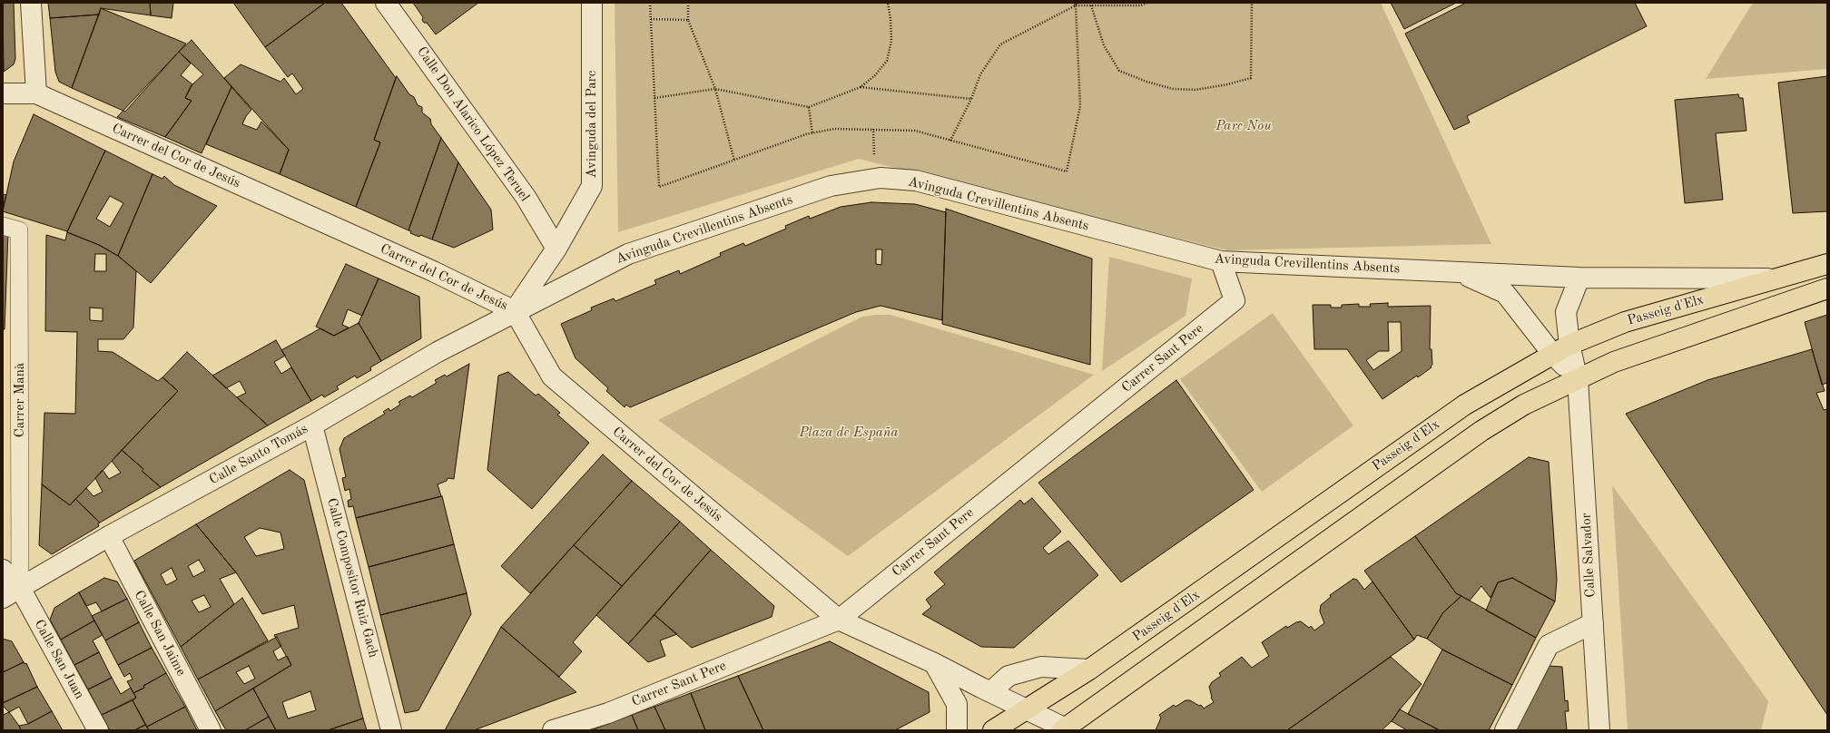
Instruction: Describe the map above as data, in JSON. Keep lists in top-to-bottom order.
{
  "streets": {
    "highway": ["Passeig d'Elx"],
    "street": [
      "Calle Don Alarico López Teruel",
      "Avinguda del Parc",
      "Carrer del Cor de Jesús",
      "Avinguda Crevillentins Absents",
      "Carrer Sant Pere",
      "Carrer Manà",
      "Calle Santo Tomás",
      "Calle Salvador",
      "Calle Compositor Ruiz Gach",
      "Calle San Jaime",
      "Calle San Juan"
    ]
  },
  "crossings": [
    ["Calle Don Alarico López Teruel", "Avinguda del Parc"],
    ["Avinguda del Parc", "Carrer del Cor de Jesús"],
    ["Avinguda del Parc", "Avinguda Crevillentins Absents"],
    ["Avinguda del Parc", "Calle Santo Tomás"],
    ["Carrer del Cor de Jesús", "Avinguda Crevillentins Absents"],
    ["Carrer del Cor de Jesús", "Passeig d'Elx"],
    ["Carrer del Cor de Jesús", "Carrer Sant Pere"],
    ["Carrer del Cor de Jesús", "Calle Santo Tomás"],
    ["Avinguda Crevillentins Absents", "Passeig d'Elx"],
    ["Avinguda Crevillentins Absents", "Carrer Sant Pere"],
    ["Avinguda Crevillentins Absents", "Calle Santo Tomás"],
    ["Avinguda Crevillentins Absents", "Calle Salvador"],
    ["Carrer Manà", "Calle Santo Tomás"],
    ["Carrer Manà", "Calle San Juan"],
    ["Calle Santo Tomás", "Calle Compositor Ruiz Gach"],
    ["Calle Santo Tomás", "Calle San Jaime"],
    ["Calle Santo Tomás", "Calle San Juan"]
  ],
  "parks": ["Parc Nou", "Plaza de España"]
}
